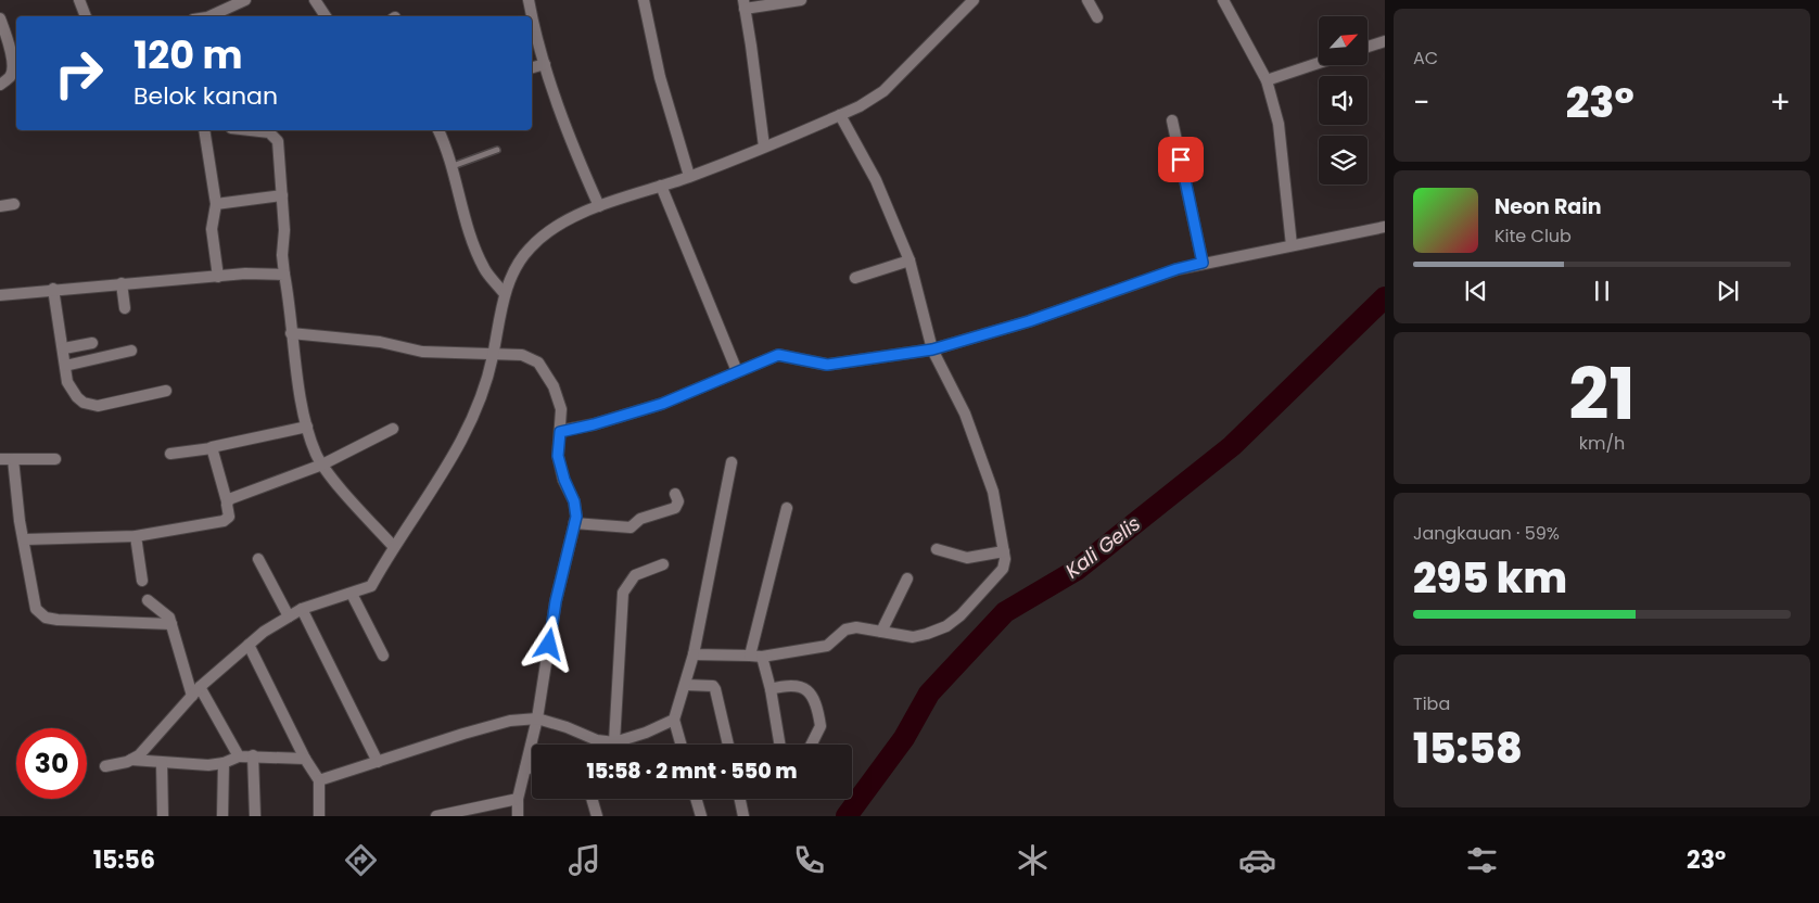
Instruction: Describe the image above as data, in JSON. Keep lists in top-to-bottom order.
{
  "water": ["Kali Gelis"],
  "north": "top right",
  "page": {
    "tile": [
      "AC",
      ["21", "km/h"],
      ["Jangkauan · 59%", "295 km"],
      ["Tiba", "15:58"]
    ],
    "turn": ["120 m", "Belok kanan"],
    "heat": ["−", "23°", "+"],
    "song": ["Neon Rain", "Kite Club"],
    "limit": "30",
    "trip": "15:58 · 2 mnt · 550 m",
    "tabs": ["15:56", "23°"]
  }
}
